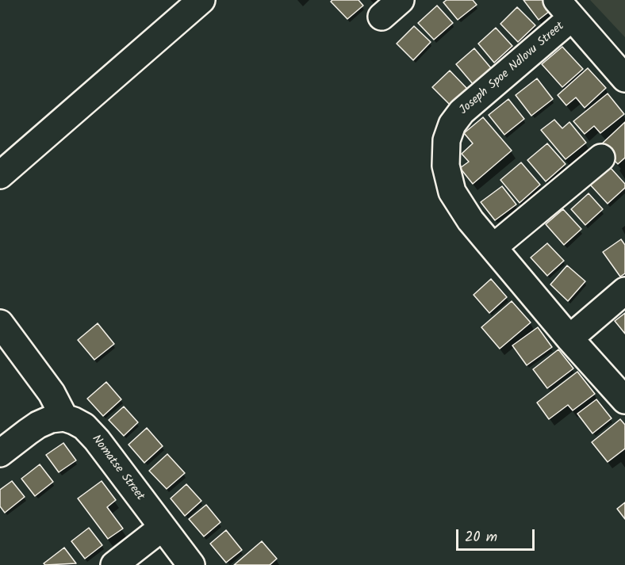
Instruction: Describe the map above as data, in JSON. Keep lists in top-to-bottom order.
{
  "streets": {
    "street": ["Joseph Spoe Ndlovu Street", "Nomatse Street"]
  },
  "scale_bar": "20 m"
}
